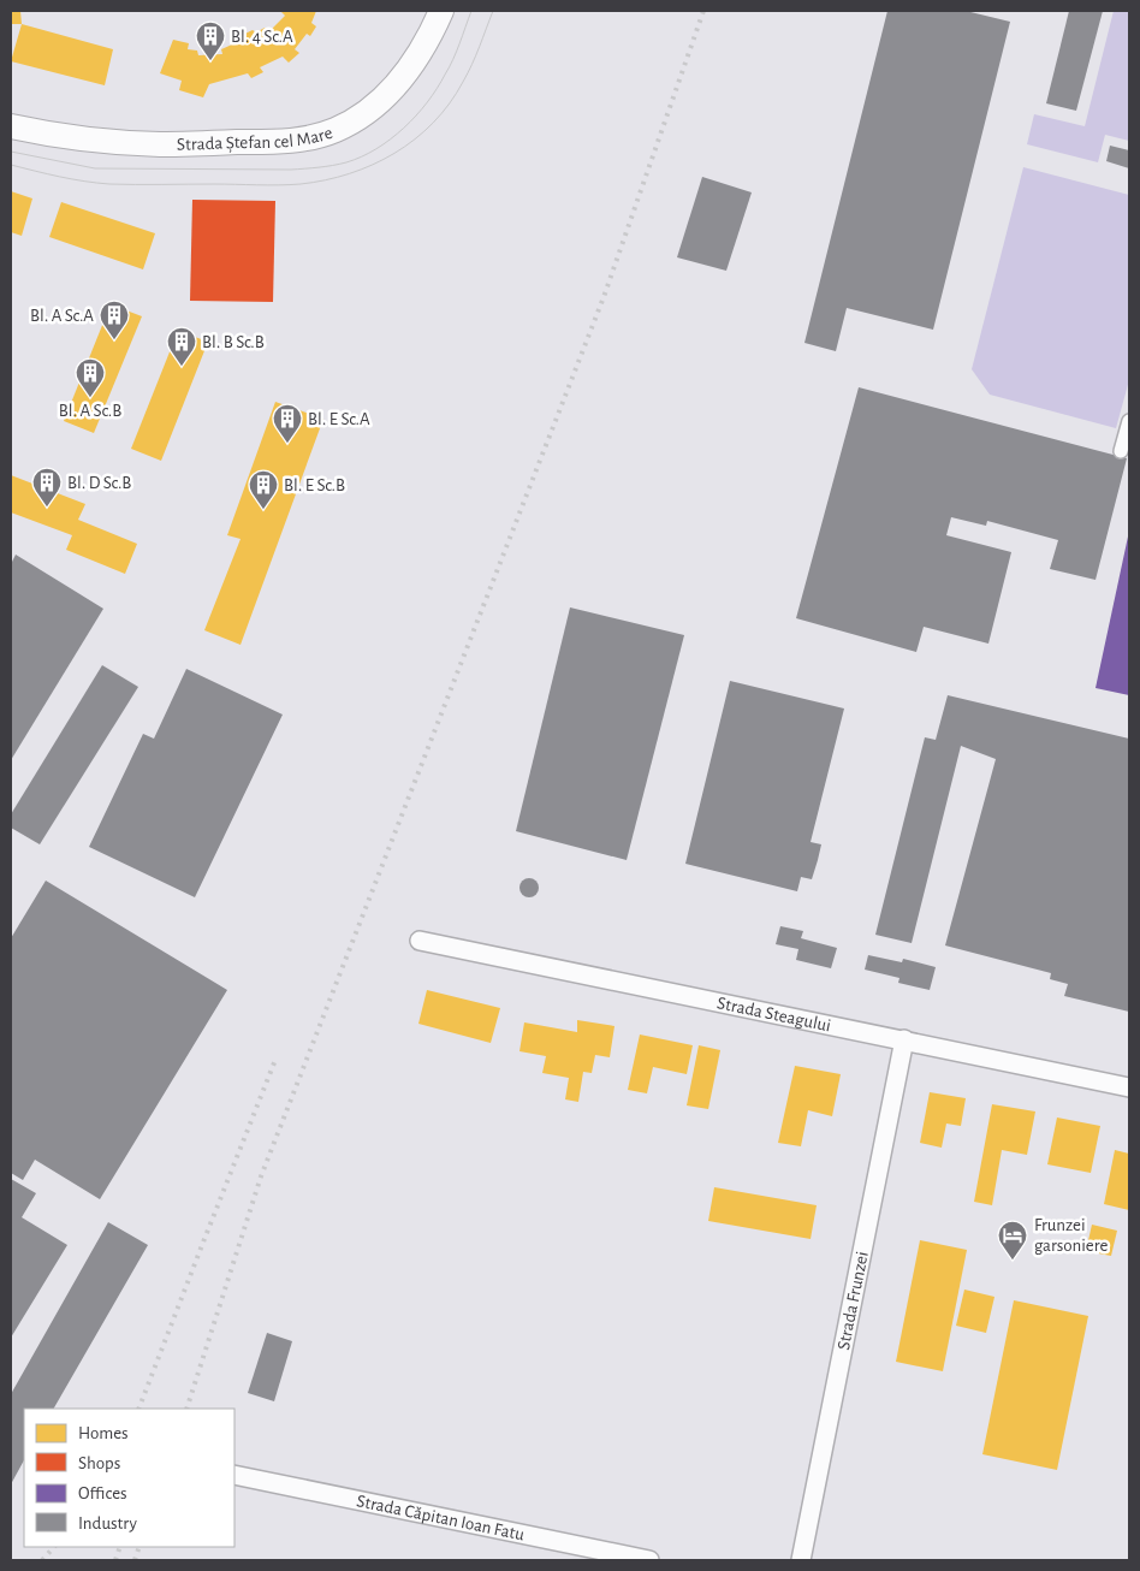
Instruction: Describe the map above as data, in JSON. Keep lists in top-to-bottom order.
{
  "streets": {
    "main road": ["Strada Ștefan cel Mare"],
    "street": ["Strada Steagului", "Strada Frunzei", "Strada Căpitan Ioan Fatu"]
  },
  "crossings": [
    ["Strada Steagului", "Strada Frunzei"]
  ],
  "places": {
    "building": [
      "Bl. 4 Sc.A",
      "Bl. A Sc.A",
      "Bl. B Sc.B",
      "Bl. A Sc.B",
      "Bl. E Sc.A",
      "Bl. D Sc.B",
      "Bl. E Sc.B"
    ],
    "hotel": ["Frunzei garsoniere"]
  },
  "legend": [
    "Homes",
    "Shops",
    "Offices",
    "Industry"
  ]
}
